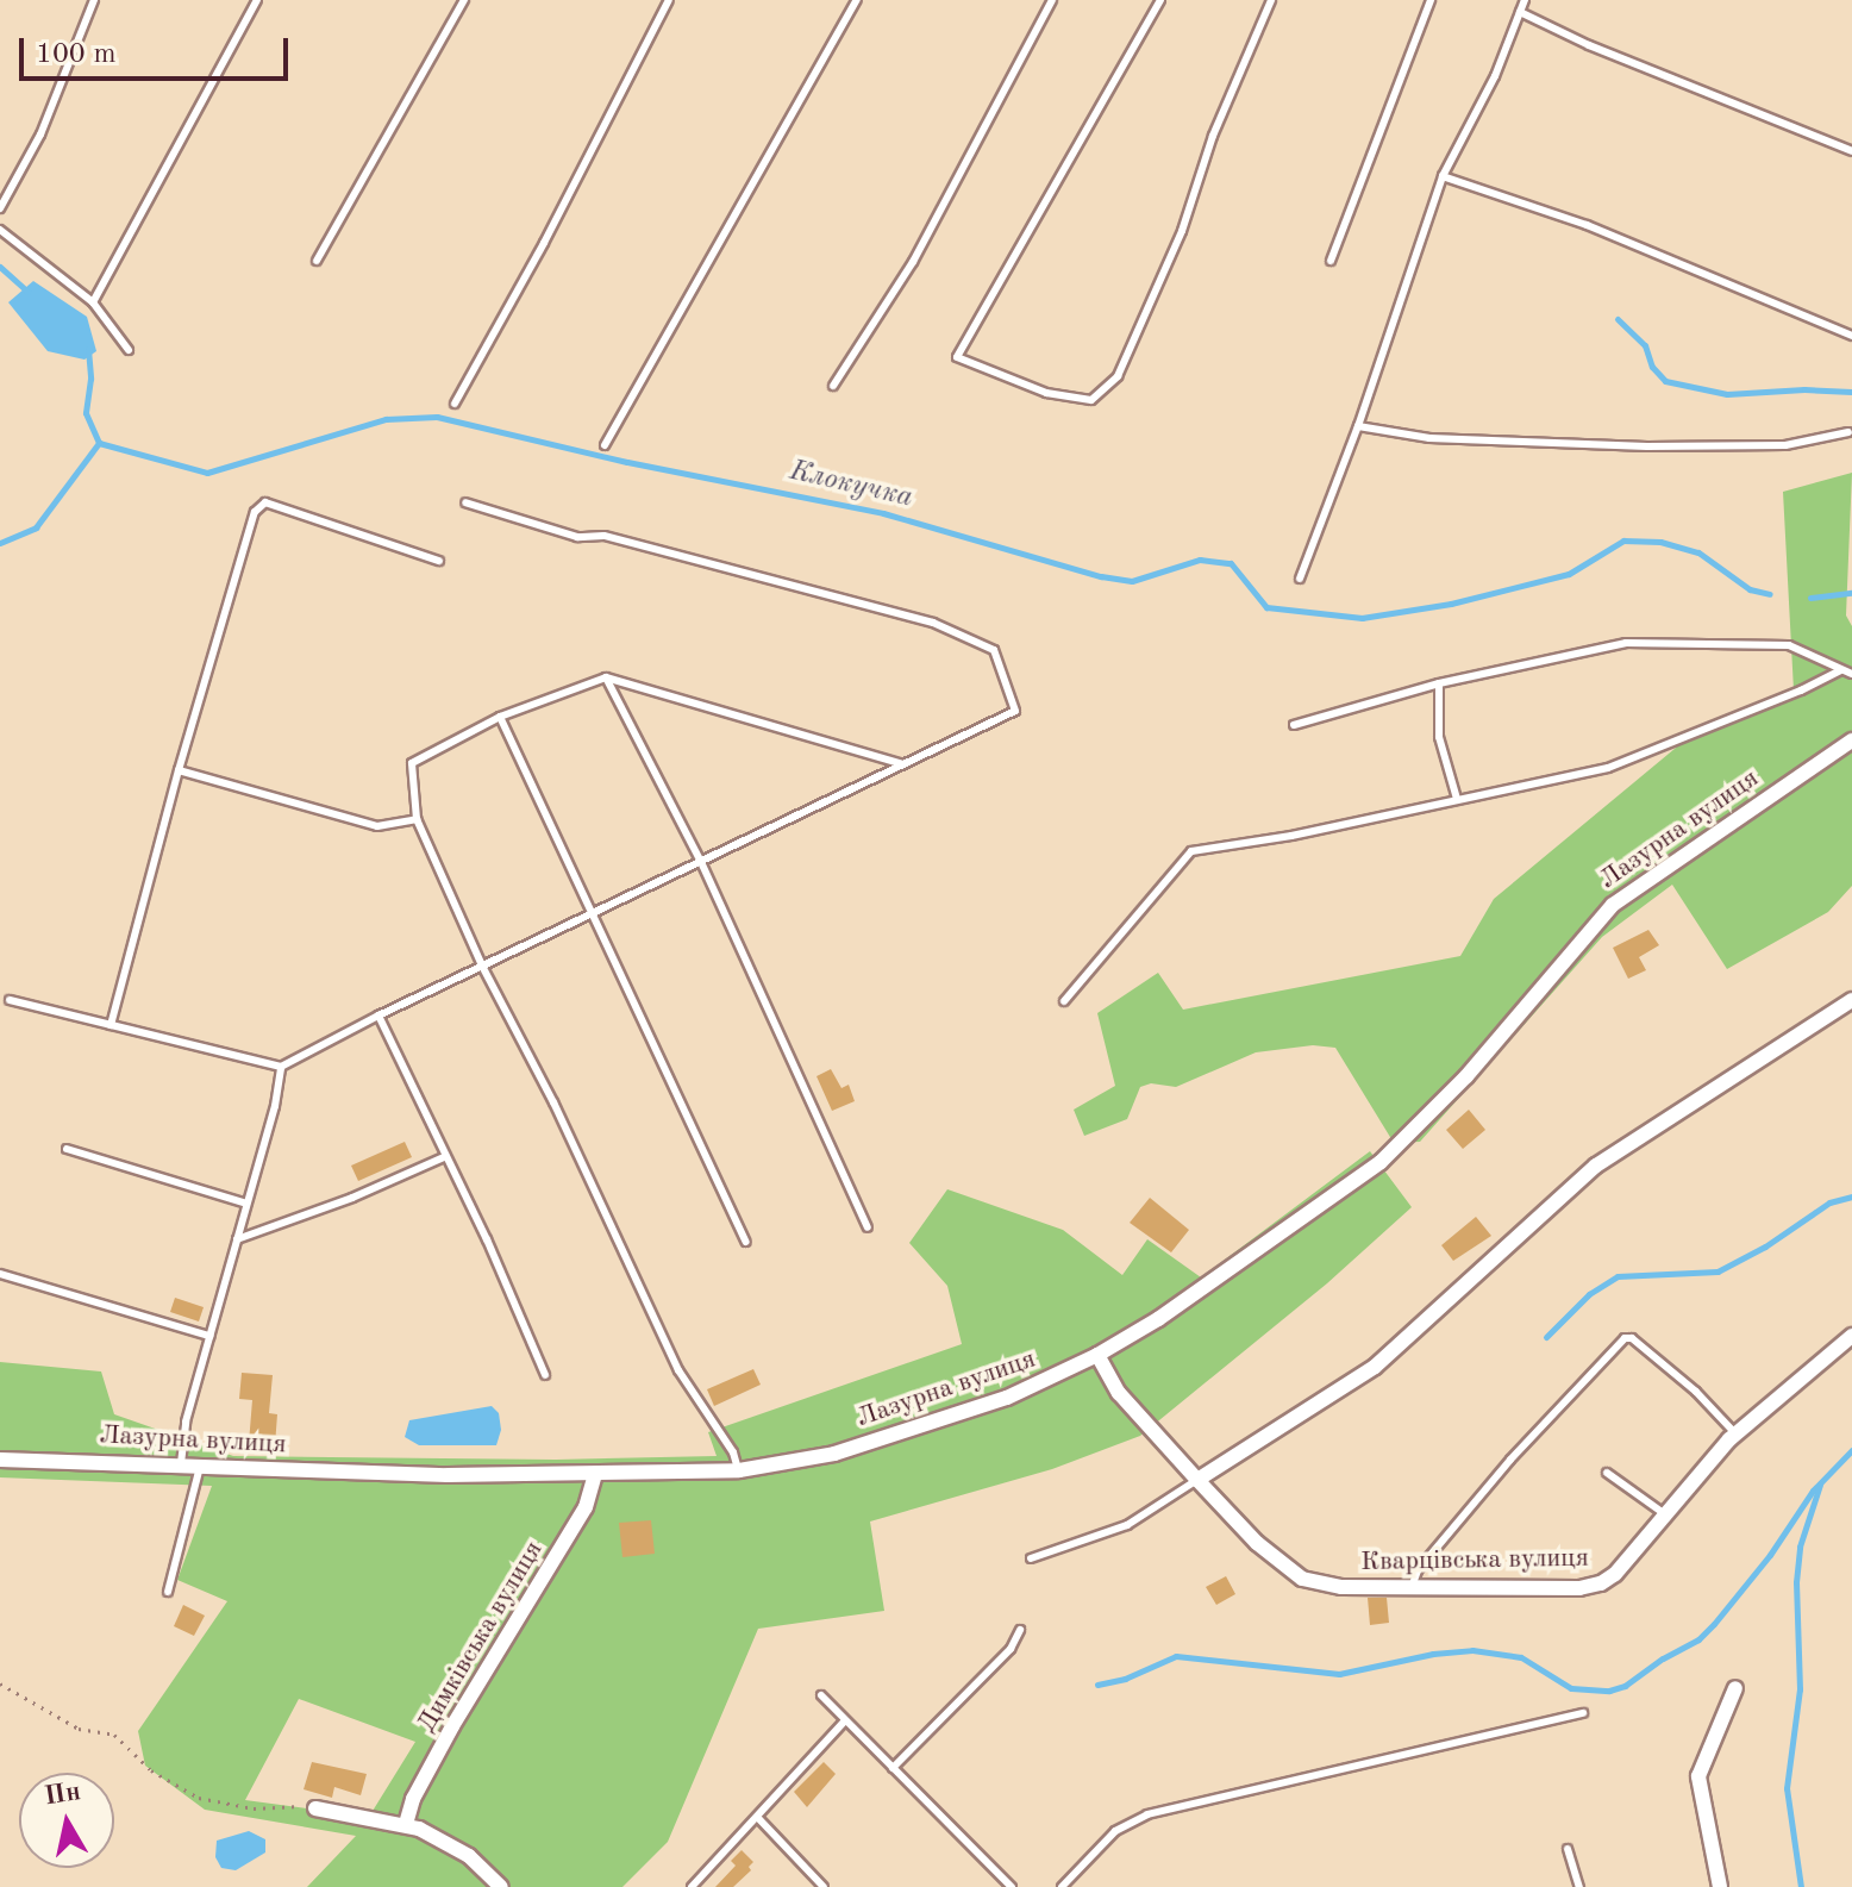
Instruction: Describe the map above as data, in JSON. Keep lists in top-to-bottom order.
{
  "streets": {
    "street": ["Лазурна вулиця", "Кварцівська вулиця", "Димківська вулиця"]
  },
  "crossings": [
    ["Лазурна вулиця", "Кварцівська вулиця"],
    ["Лазурна вулиця", "Димківська вулиця"]
  ],
  "water": ["Клокучка"],
  "scale_bar": "100 m",
  "north": "top"
}
